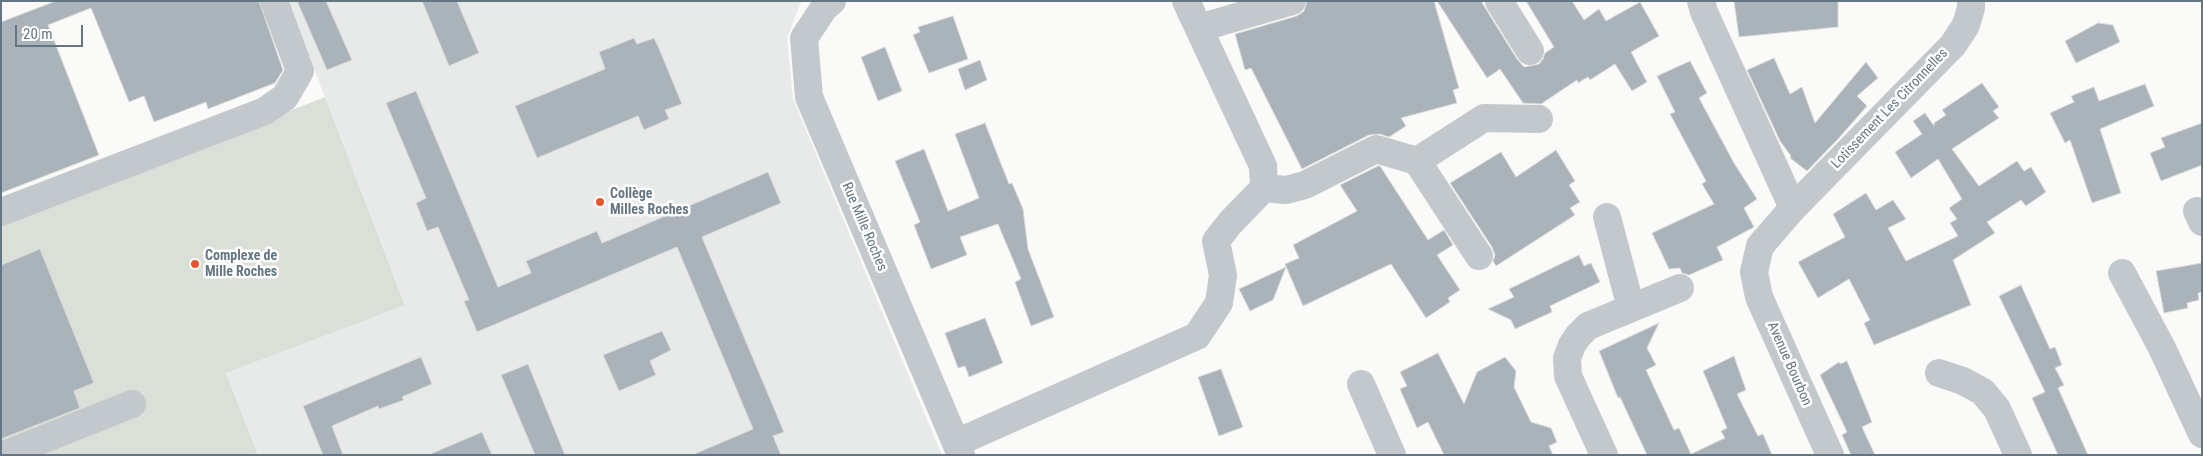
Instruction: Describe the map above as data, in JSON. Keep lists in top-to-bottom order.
{
  "streets": {
    "street": ["Lotissement Les Citronnelles", "Rue Mille Roches", "Avenue Bourbon"]
  },
  "crossings": [
    ["Lotissement Les Citronnelles", "Avenue Bourbon"]
  ],
  "places": ["Collège Milles Roches", "Complexe de Mille Roches"],
  "scale_bar": "20 m"
}
